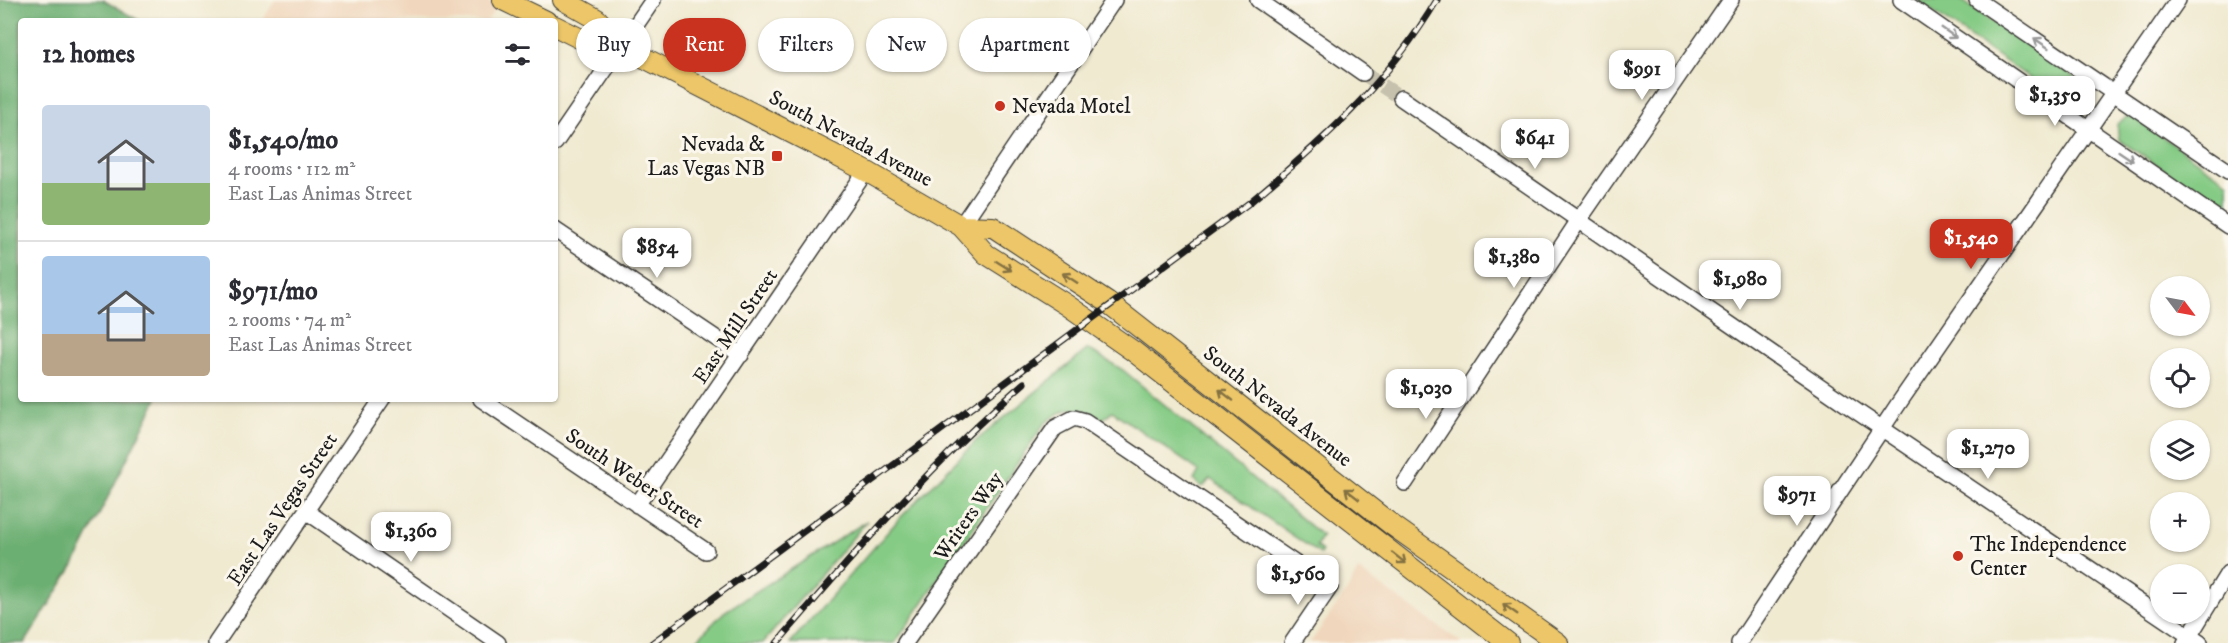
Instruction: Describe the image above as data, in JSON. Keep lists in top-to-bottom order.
{
  "streets": {
    "main road": ["South Nevada Avenue"],
    "street": [
      "East Mill Street",
      "South Weber Street",
      "East Las Vegas Street",
      "Writers Way"
    ]
  },
  "crossings": [
    ["South Nevada Avenue", "East Mill Street"],
    ["East Mill Street", "South Weber Street"]
  ],
  "places": {
    "other": ["Nevada Motel", "The Independence Center"],
    "transit": ["Nevada & Las Vegas NB"]
  },
  "north": "bottom right",
  "page": {
    "chip": [
      "Buy",
      "Rent",
      "Filters",
      "New",
      "Apartment"
    ],
    "heading": "12 homes",
    "price": [
      "$991",
      "$1,350",
      "$641",
      "$1,540",
      "$854",
      "$1,380",
      "$1,980",
      "$1,030",
      "$1,270",
      "$971",
      "$1,360",
      "$1,560"
    ],
    "list": [
      {
        "name": "$1,540/mo",
        "note": "4 rooms · 112 m² · East Las Animas Street"
      },
      {
        "name": "$971/mo",
        "note": "2 rooms · 74 m² · East Las Animas Street"
      }
    ],
    "map_buttons": ["+", "−"]
  }
}
